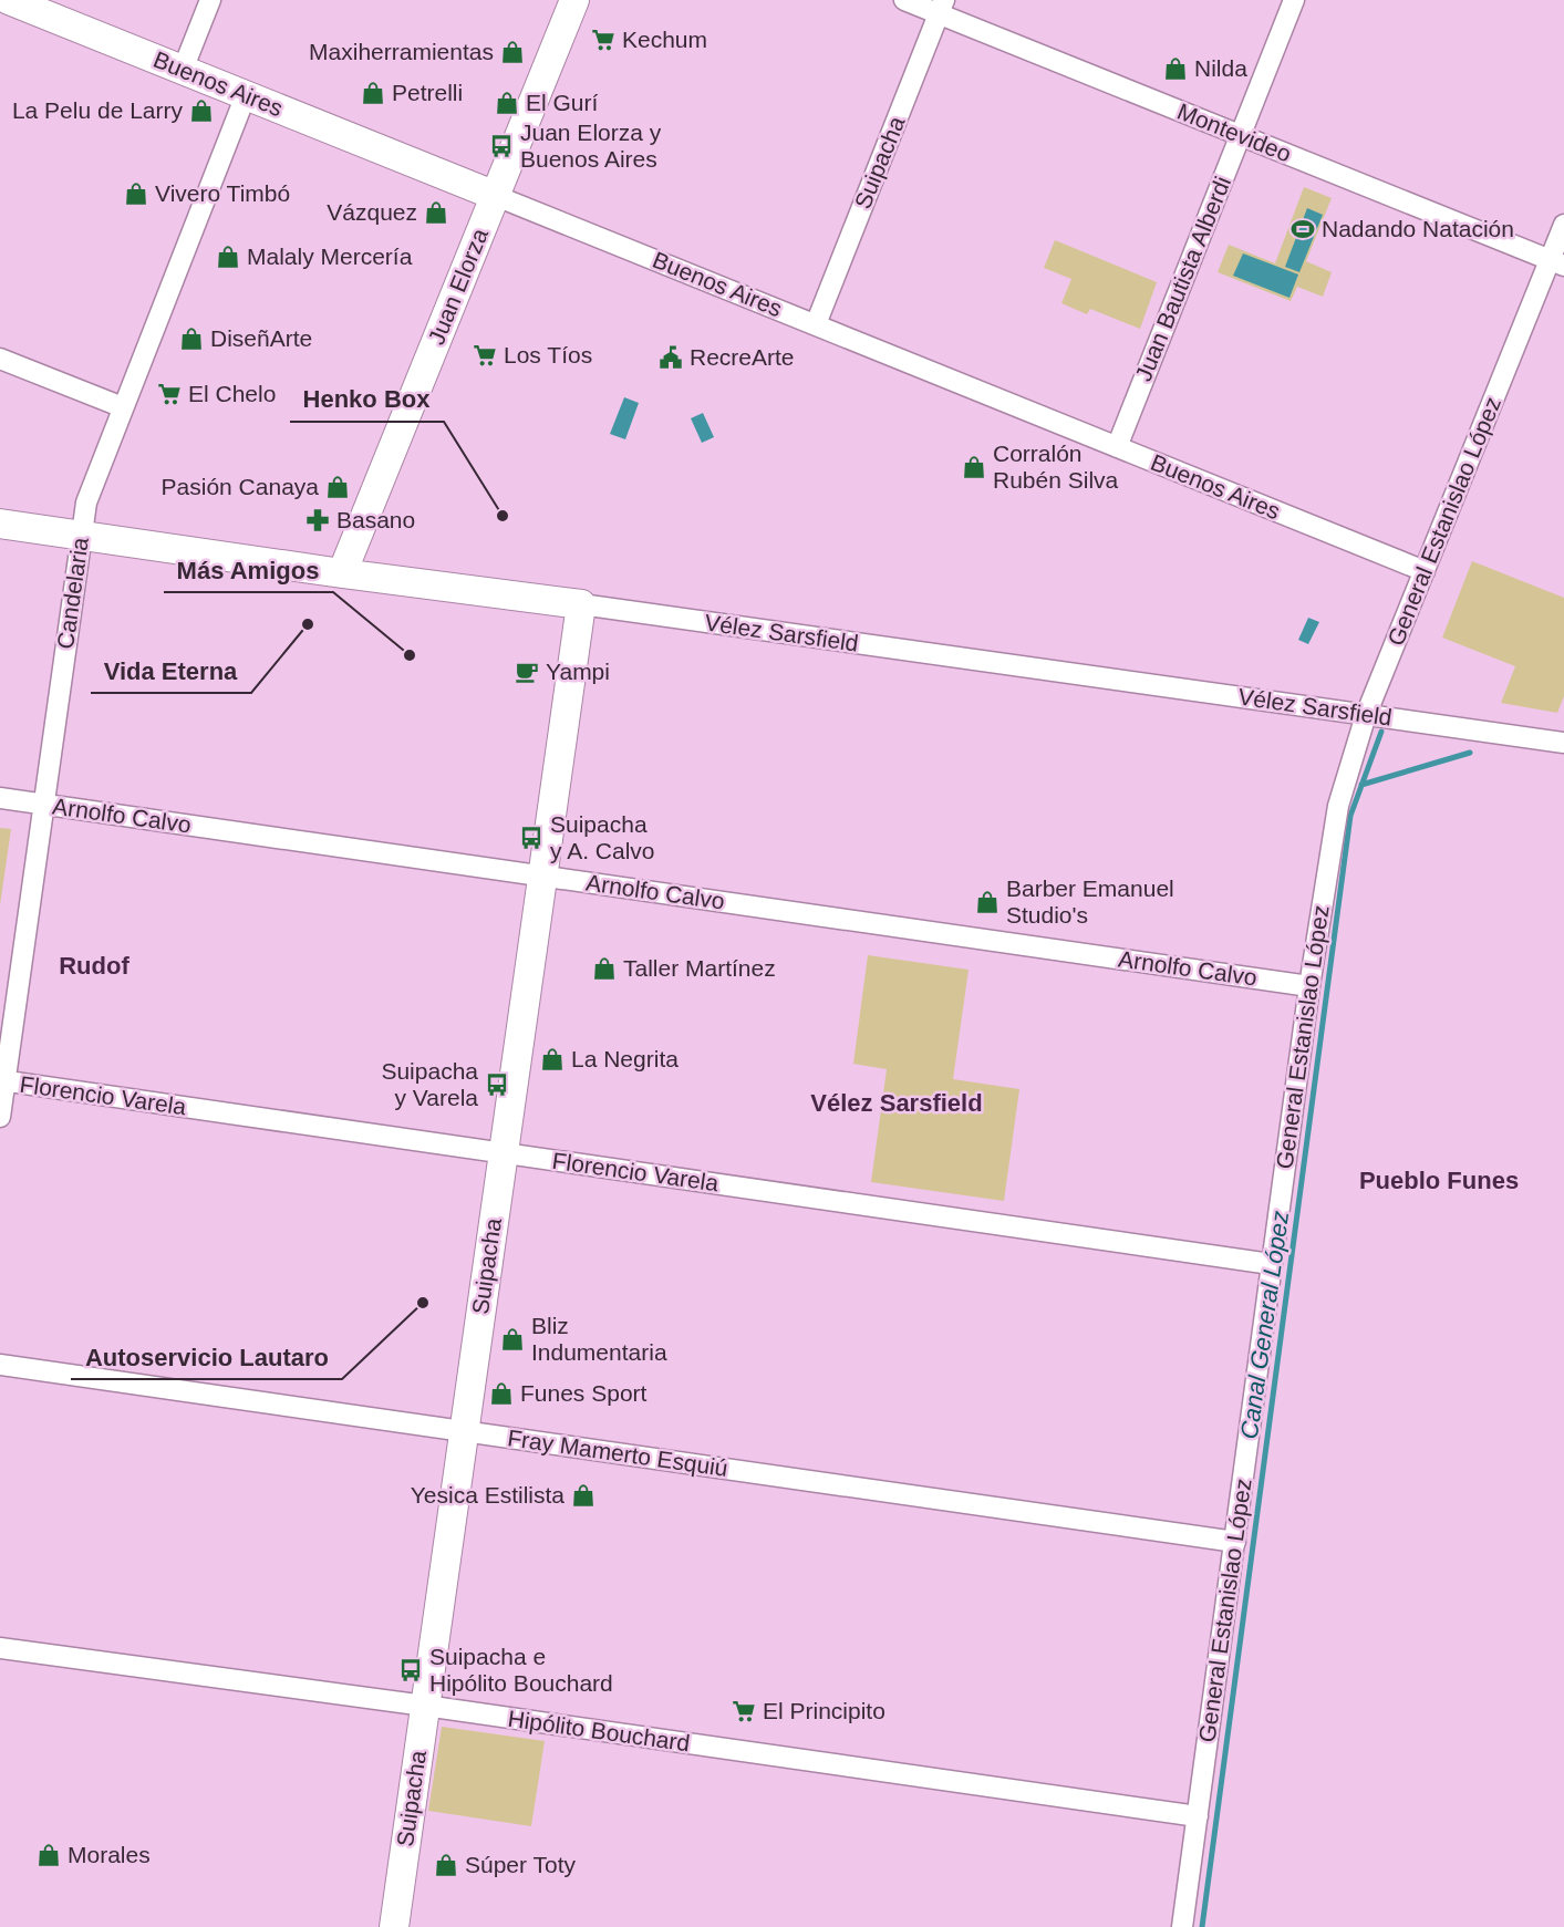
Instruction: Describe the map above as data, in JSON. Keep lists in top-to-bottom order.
{
  "streets": {
    "main road": [
      "Buenos Aires",
      "Suipacha",
      "Juan Elorza",
      "Vélez Sarsfield"
    ],
    "street": [
      "Montevideo",
      "Juan Bautista Alberdi",
      "General Estanislao López",
      "Candelaria",
      "Arnolfo Calvo",
      "Florencio Varela",
      "Fray Mamerto Esquiú",
      "Hipólito Bouchard"
    ]
  },
  "crossings": [
    ["Buenos Aires", "Suipacha"],
    ["Buenos Aires", "Juan Bautista Alberdi"],
    ["Buenos Aires", "Juan Elorza"],
    ["Buenos Aires", "General Estanislao López"],
    ["Buenos Aires", "Candelaria"],
    ["Montevideo", "Suipacha"],
    ["Montevideo", "Juan Bautista Alberdi"],
    ["Montevideo", "General Estanislao López"],
    ["Suipacha", "Vélez Sarsfield"],
    ["Suipacha", "Arnolfo Calvo"],
    ["Suipacha", "Florencio Varela"],
    ["Suipacha", "Fray Mamerto Esquiú"],
    ["Suipacha", "Hipólito Bouchard"],
    ["Juan Elorza", "Vélez Sarsfield"],
    ["General Estanislao López", "Vélez Sarsfield"],
    ["General Estanislao López", "Arnolfo Calvo"],
    ["General Estanislao López", "Florencio Varela"],
    ["General Estanislao López", "Fray Mamerto Esquiú"],
    ["General Estanislao López", "Hipólito Bouchard"],
    ["Candelaria", "Vélez Sarsfield"],
    ["Candelaria", "Arnolfo Calvo"],
    ["Candelaria", "Florencio Varela"]
  ],
  "districts": ["Rudof", "Vélez Sarsfield", "Pueblo Funes"],
  "water": ["Canal General López"],
  "places": {
    "supermarket": [
      "Kechum",
      "Los Tíos",
      "El Chelo",
      "El Principito"
    ],
    "shop": [
      "Maxiherramientas",
      "Nilda",
      "Petrelli",
      "El Gurí",
      "La Pelu de Larry",
      "Vivero Timbó",
      "Vázquez",
      "Malaly Mercería",
      "DiseñArte",
      "Corralón Rubén Silva",
      "Pasión Canaya",
      "Barber Emanuel Studio's",
      "Taller Martínez",
      "La Negrita",
      "Bliz Indumentaria",
      "Funes Sport",
      "Yesica Estilista",
      "Morales",
      "Súper Toty"
    ],
    "bus stop": [
      "Juan Elorza y Buenos Aires",
      "Suipacha y A. Calvo",
      "Suipacha y Varela",
      "Suipacha e Hipólito Bouchard"
    ],
    "sports": ["Nadando Natación"],
    "public building": ["RecreArte"],
    "other": [
      "Henko Box",
      "Vida Eterna",
      "Más Amigos",
      "Autoservicio Lautaro"
    ],
    "pharmacy": ["Basano"],
    "cafe": ["Yampi"]
  }
}
